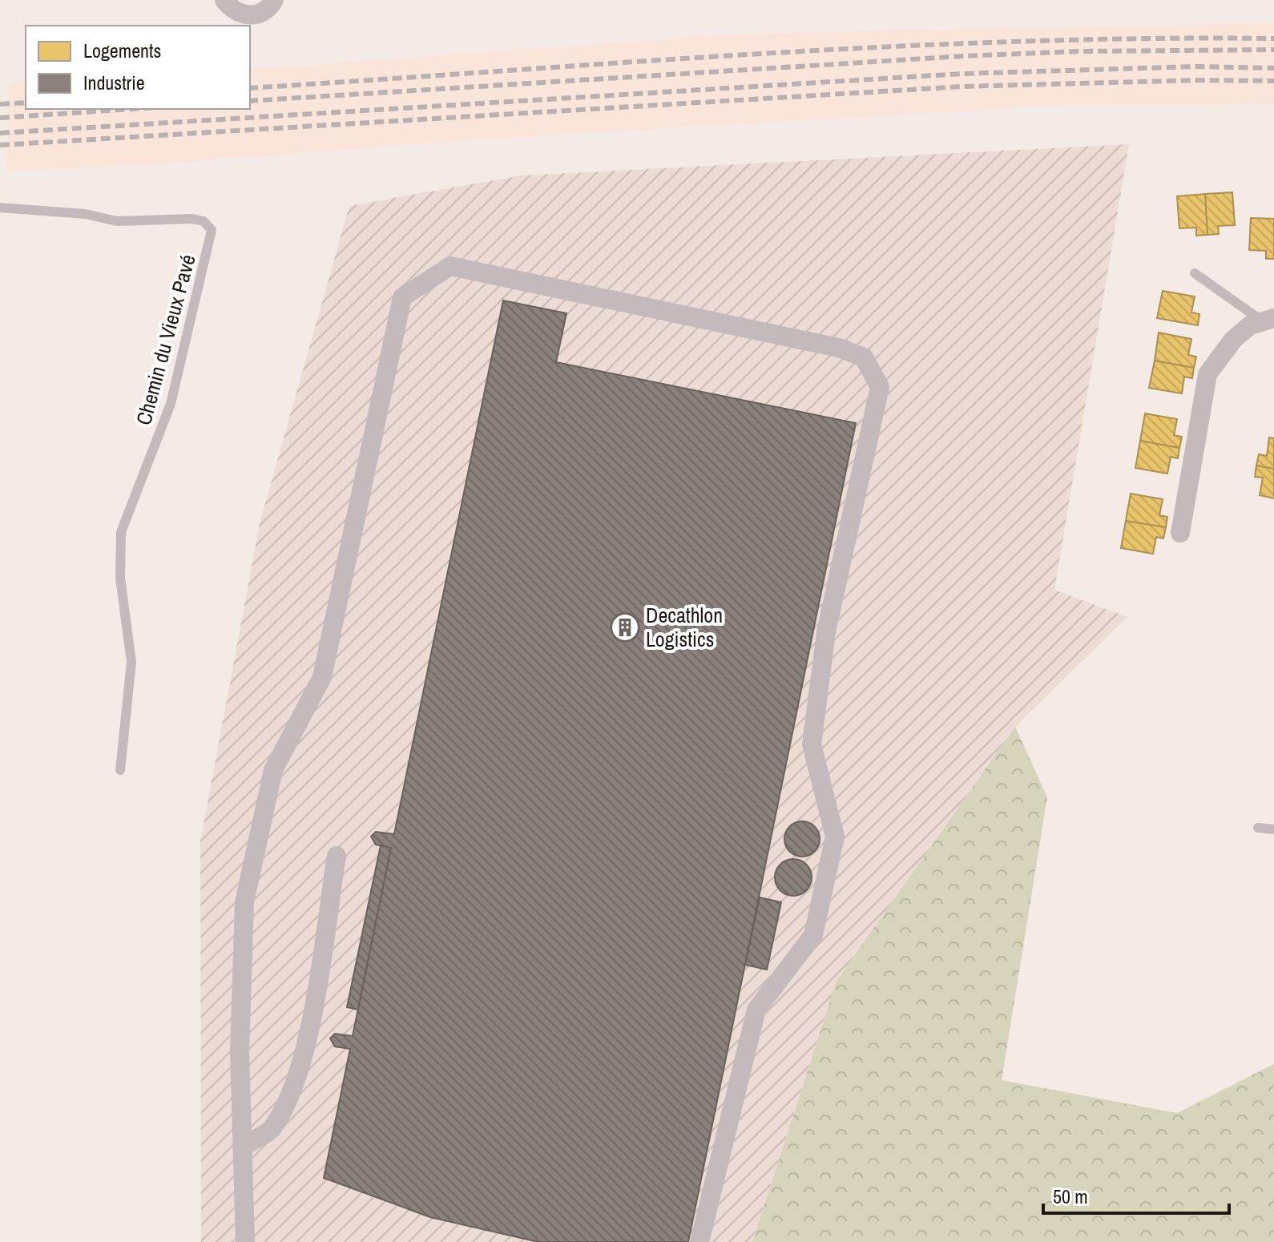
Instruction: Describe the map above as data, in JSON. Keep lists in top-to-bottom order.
{
  "streets": {
    "lane": ["Chemin du Vieux Pavé"]
  },
  "places": {
    "building": ["Decathlon Logistics"]
  },
  "legend": ["Logements", "Industrie"],
  "scale_bar": "50 m"
}
